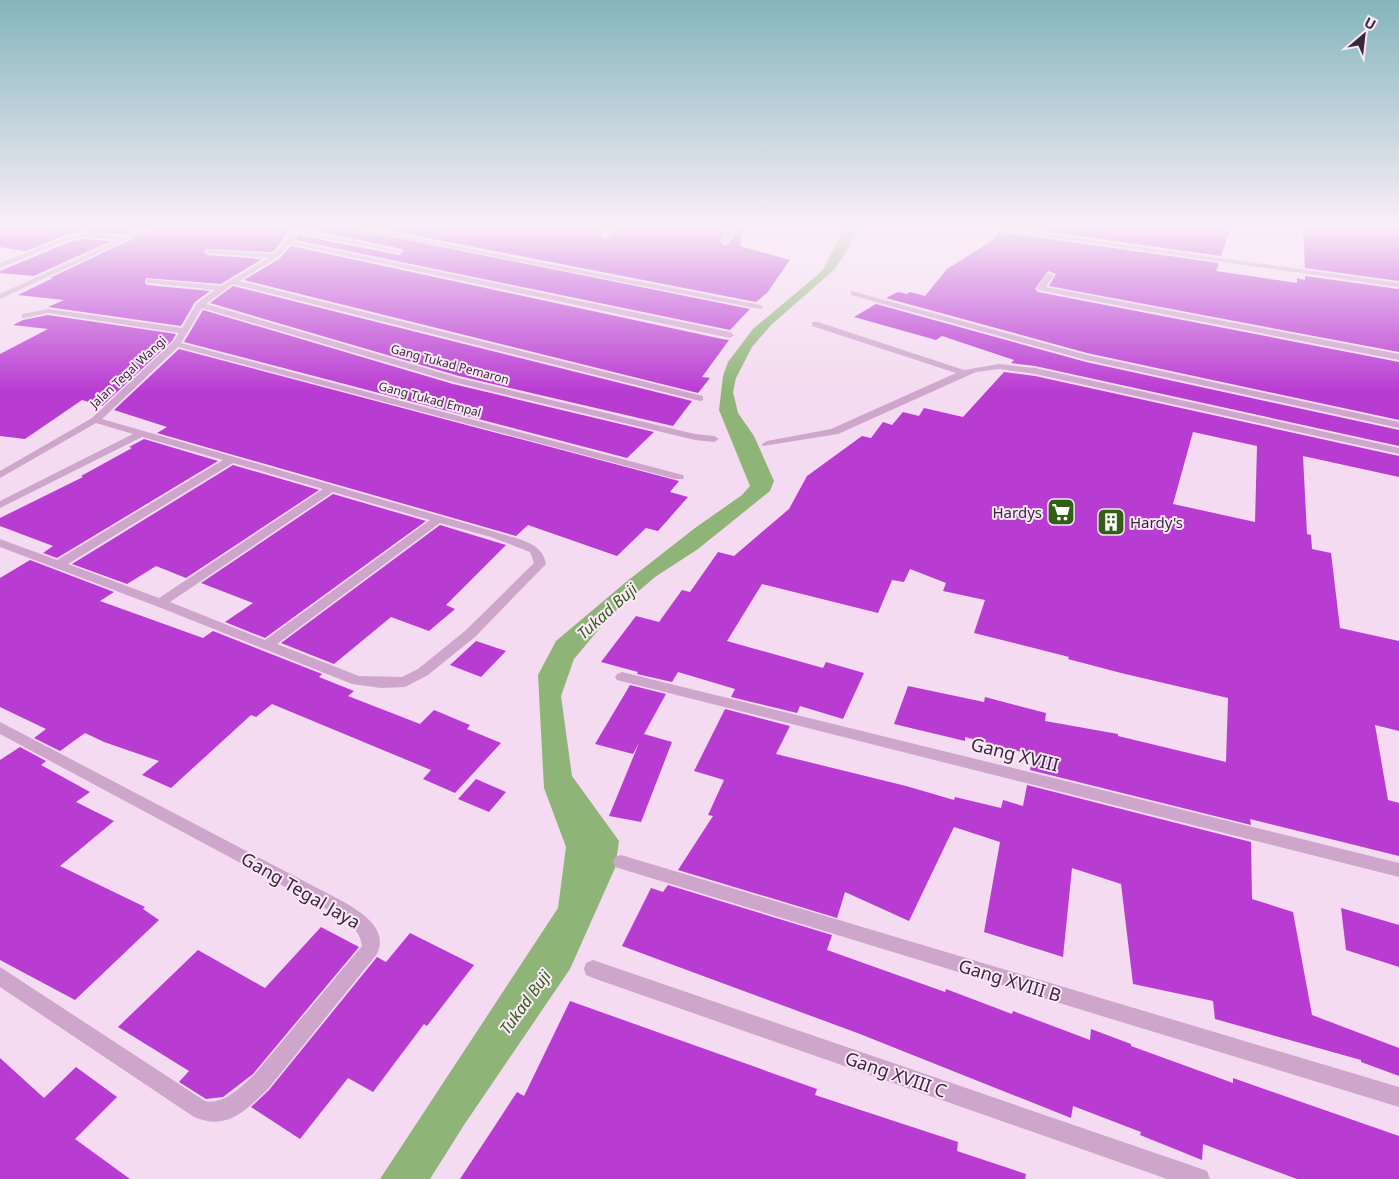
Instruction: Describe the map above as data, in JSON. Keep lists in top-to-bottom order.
{
  "streets": {
    "street": [
      "Gang Tukad Pemaron",
      "Jalan Tegal Wangi",
      "Gang Tukad Empal",
      "Gang XVIII",
      "Gang Tegal Jaya",
      "Gang XVIII B",
      "Gang XVIII C"
    ]
  },
  "crossings": [
    ["Gang Tukad Pemaron", "Jalan Tegal Wangi"],
    ["Jalan Tegal Wangi", "Gang Tukad Empal"]
  ],
  "water": ["Tukad Buji"],
  "places": {
    "supermarket": ["Hardys"],
    "building": ["Hardy's"]
  },
  "north": "top right"
}
